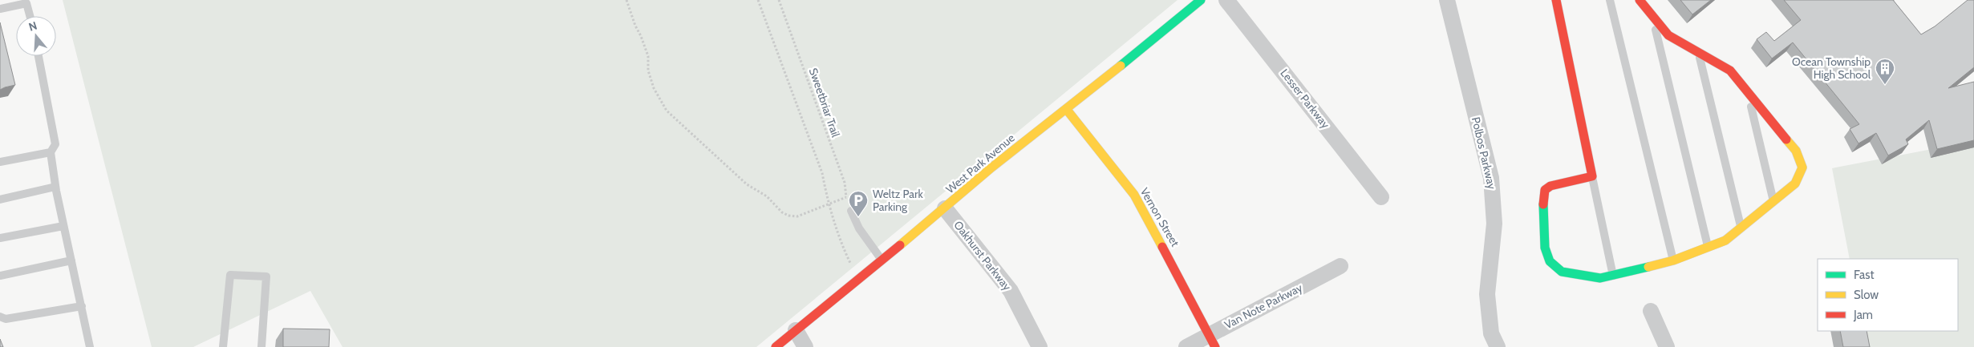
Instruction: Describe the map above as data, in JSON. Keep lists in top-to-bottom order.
{
  "streets": {
    "street": [
      "Lesser Parkway",
      "Polbos Parkway",
      "West Park Avenue",
      "Vernon Street",
      "Oakhurst Parkway",
      "Van Note Parkway"
    ],
    "path": ["Sweetbriar Trail"]
  },
  "crossings": [
    ["West Park Avenue", "Vernon Street"],
    ["West Park Avenue", "Oakhurst Parkway"],
    ["Vernon Street", "Van Note Parkway"]
  ],
  "places": {
    "building": ["Ocean Township High School"],
    "parking": ["Weltz Park Parking"]
  },
  "legend": ["Fast", "Slow", "Jam"],
  "north": "top"
}
